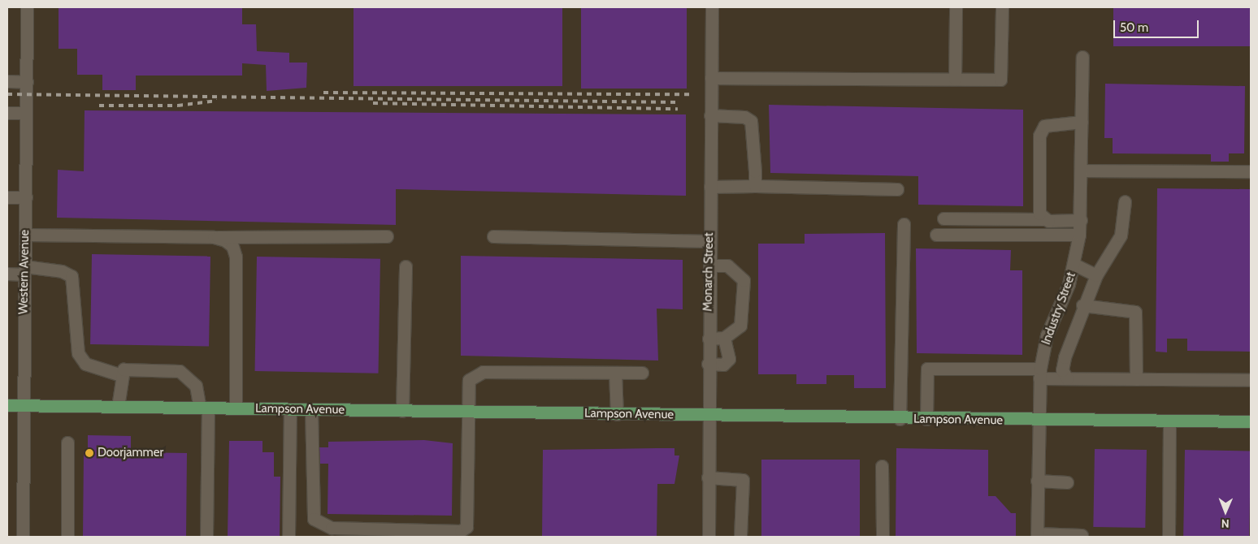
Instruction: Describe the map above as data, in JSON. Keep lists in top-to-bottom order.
{
  "streets": {
    "main road": ["Lampson Avenue"],
    "street": ["Western Avenue", "Monarch Street", "Industry Street"]
  },
  "crossings": [
    ["Western Avenue", "Lampson Avenue"],
    ["Monarch Street", "Lampson Avenue"],
    ["Industry Street", "Lampson Avenue"]
  ],
  "places": ["Doorjammer"],
  "scale_bar": "50 m",
  "north": "bottom"
}
